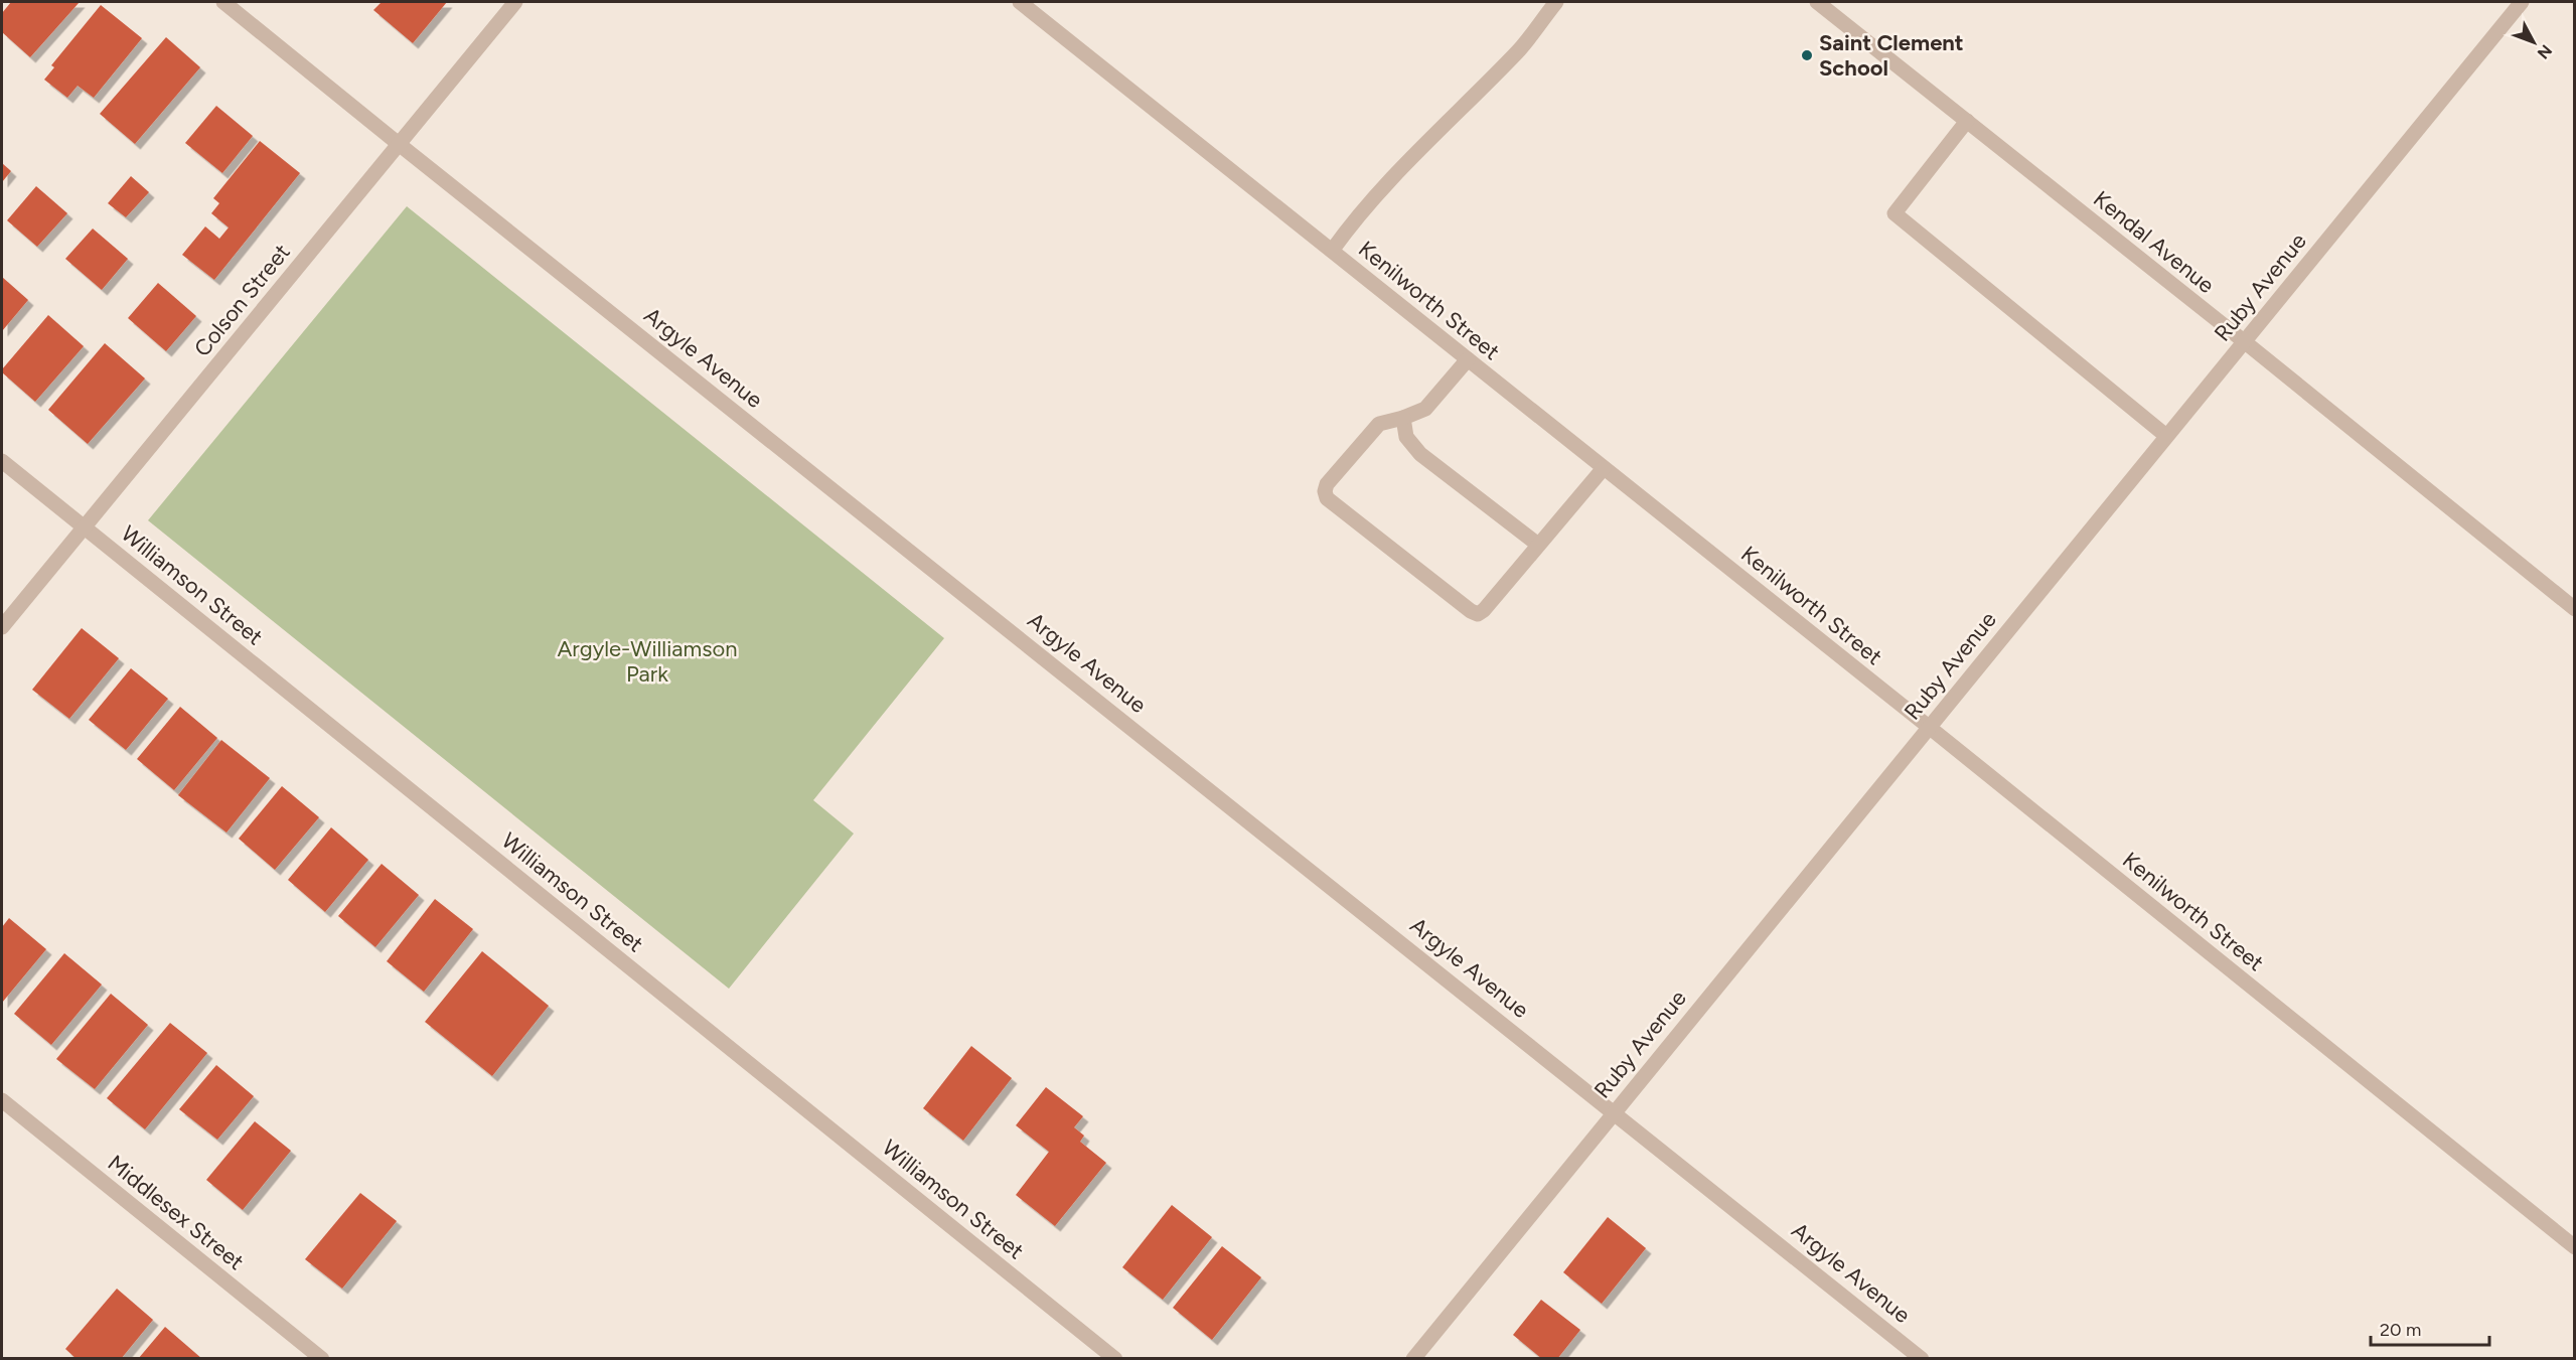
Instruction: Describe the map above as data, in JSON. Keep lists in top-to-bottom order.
{
  "streets": {
    "street": [
      "Kendal Avenue",
      "Ruby Avenue",
      "Colson Street",
      "Kenilworth Street",
      "Argyle Avenue",
      "Williamson Street",
      "Middlesex Street"
    ]
  },
  "crossings": [
    ["Kendal Avenue", "Ruby Avenue"],
    ["Ruby Avenue", "Kenilworth Street"],
    ["Ruby Avenue", "Argyle Avenue"],
    ["Colson Street", "Argyle Avenue"],
    ["Colson Street", "Williamson Street"]
  ],
  "parks": ["Argyle-Williamson Park"],
  "places": ["Saint Clement School"],
  "scale_bar": "20 m",
  "north": "bottom right"
}
